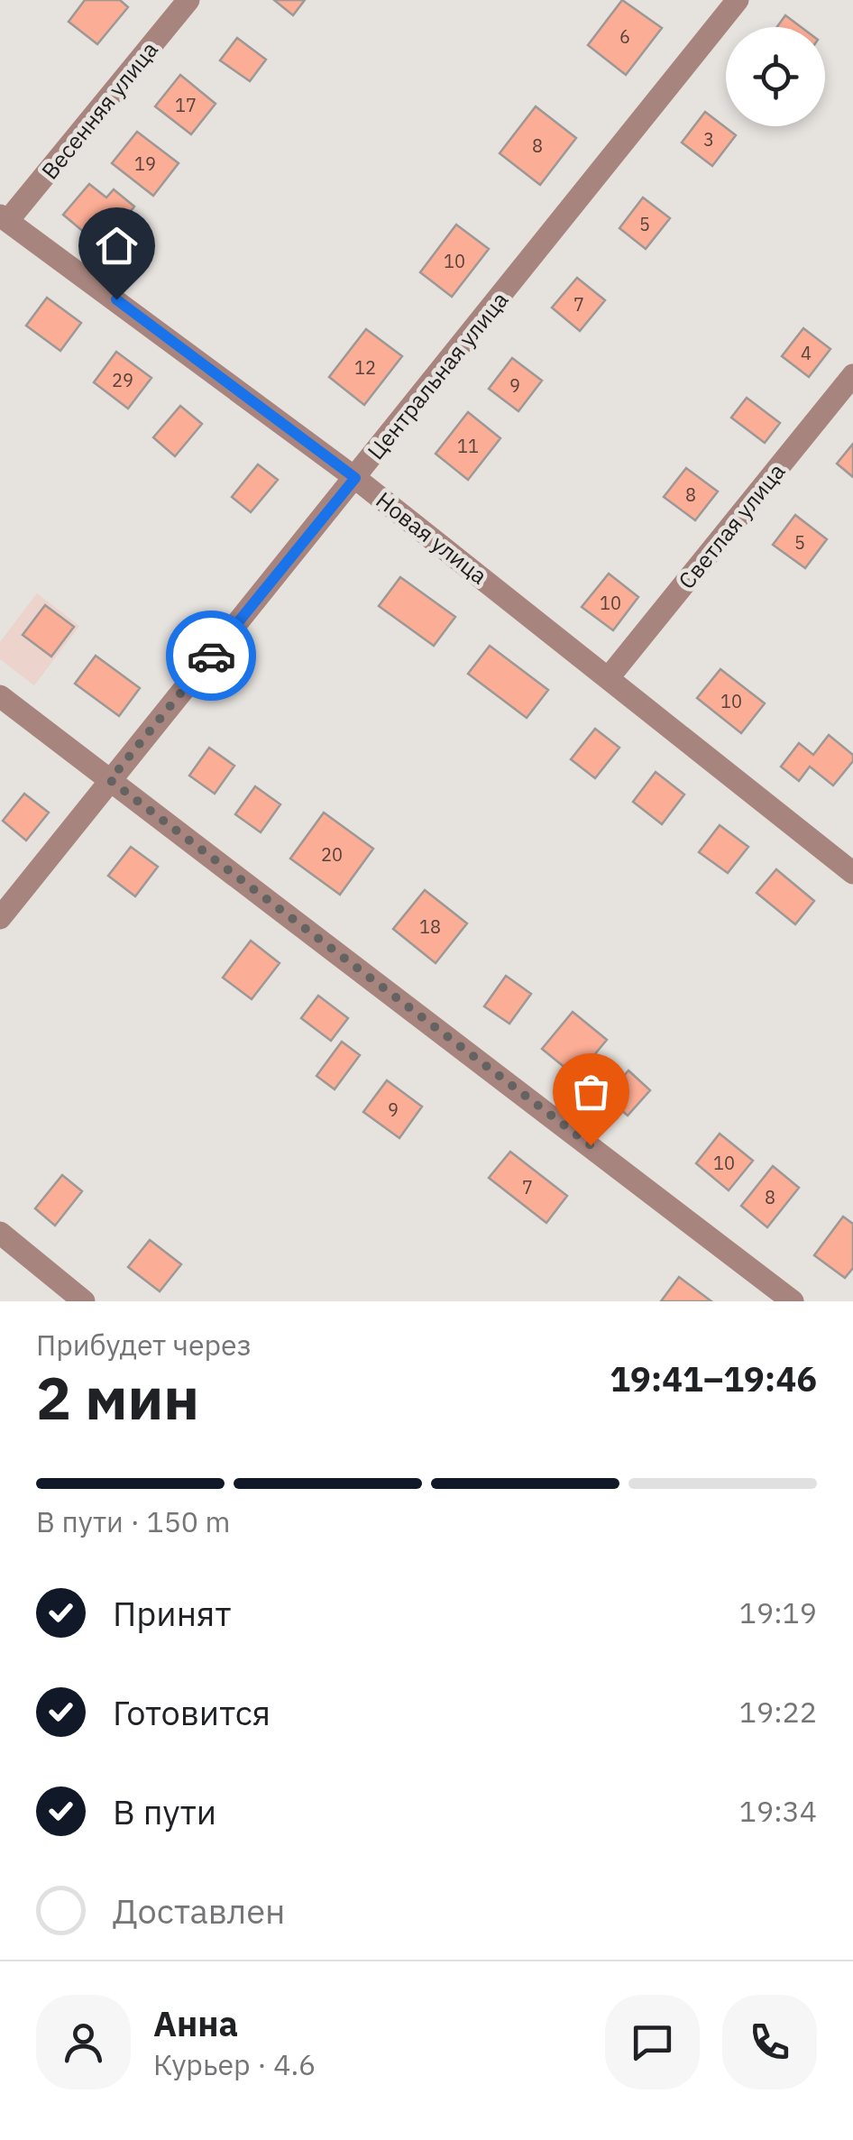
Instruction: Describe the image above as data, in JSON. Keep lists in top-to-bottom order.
{
  "streets": {
    "street": [
      "Весенняя улица",
      "Центральная улица",
      "Светлая улица",
      "Новая улица"
    ]
  },
  "crossings": [
    ["Весенняя улица", "Новая улица"],
    ["Центральная улица", "Новая улица"],
    ["Светлая улица", "Новая улица"]
  ],
  "house_numbers": [
    "6",
    "17",
    "3",
    "8",
    "19",
    "5",
    "10",
    "7",
    "4",
    "12",
    "29",
    "9",
    "11",
    "8",
    "5",
    "10",
    "10",
    "20",
    "18",
    "9",
    "10",
    "7",
    "8"
  ],
  "page": {
    "heading": ["2 мин", "Прибудет через", "19:41–19:46"],
    "panel": ["Анна", "Курьер · 4.6"],
    "bar": "В пути · 150 m",
    "list": [
      ["Принят", "19:19"],
      ["Готовится", "19:22"],
      ["В пути", "19:34"],
      "Доставлен"
    ]
  }
}
